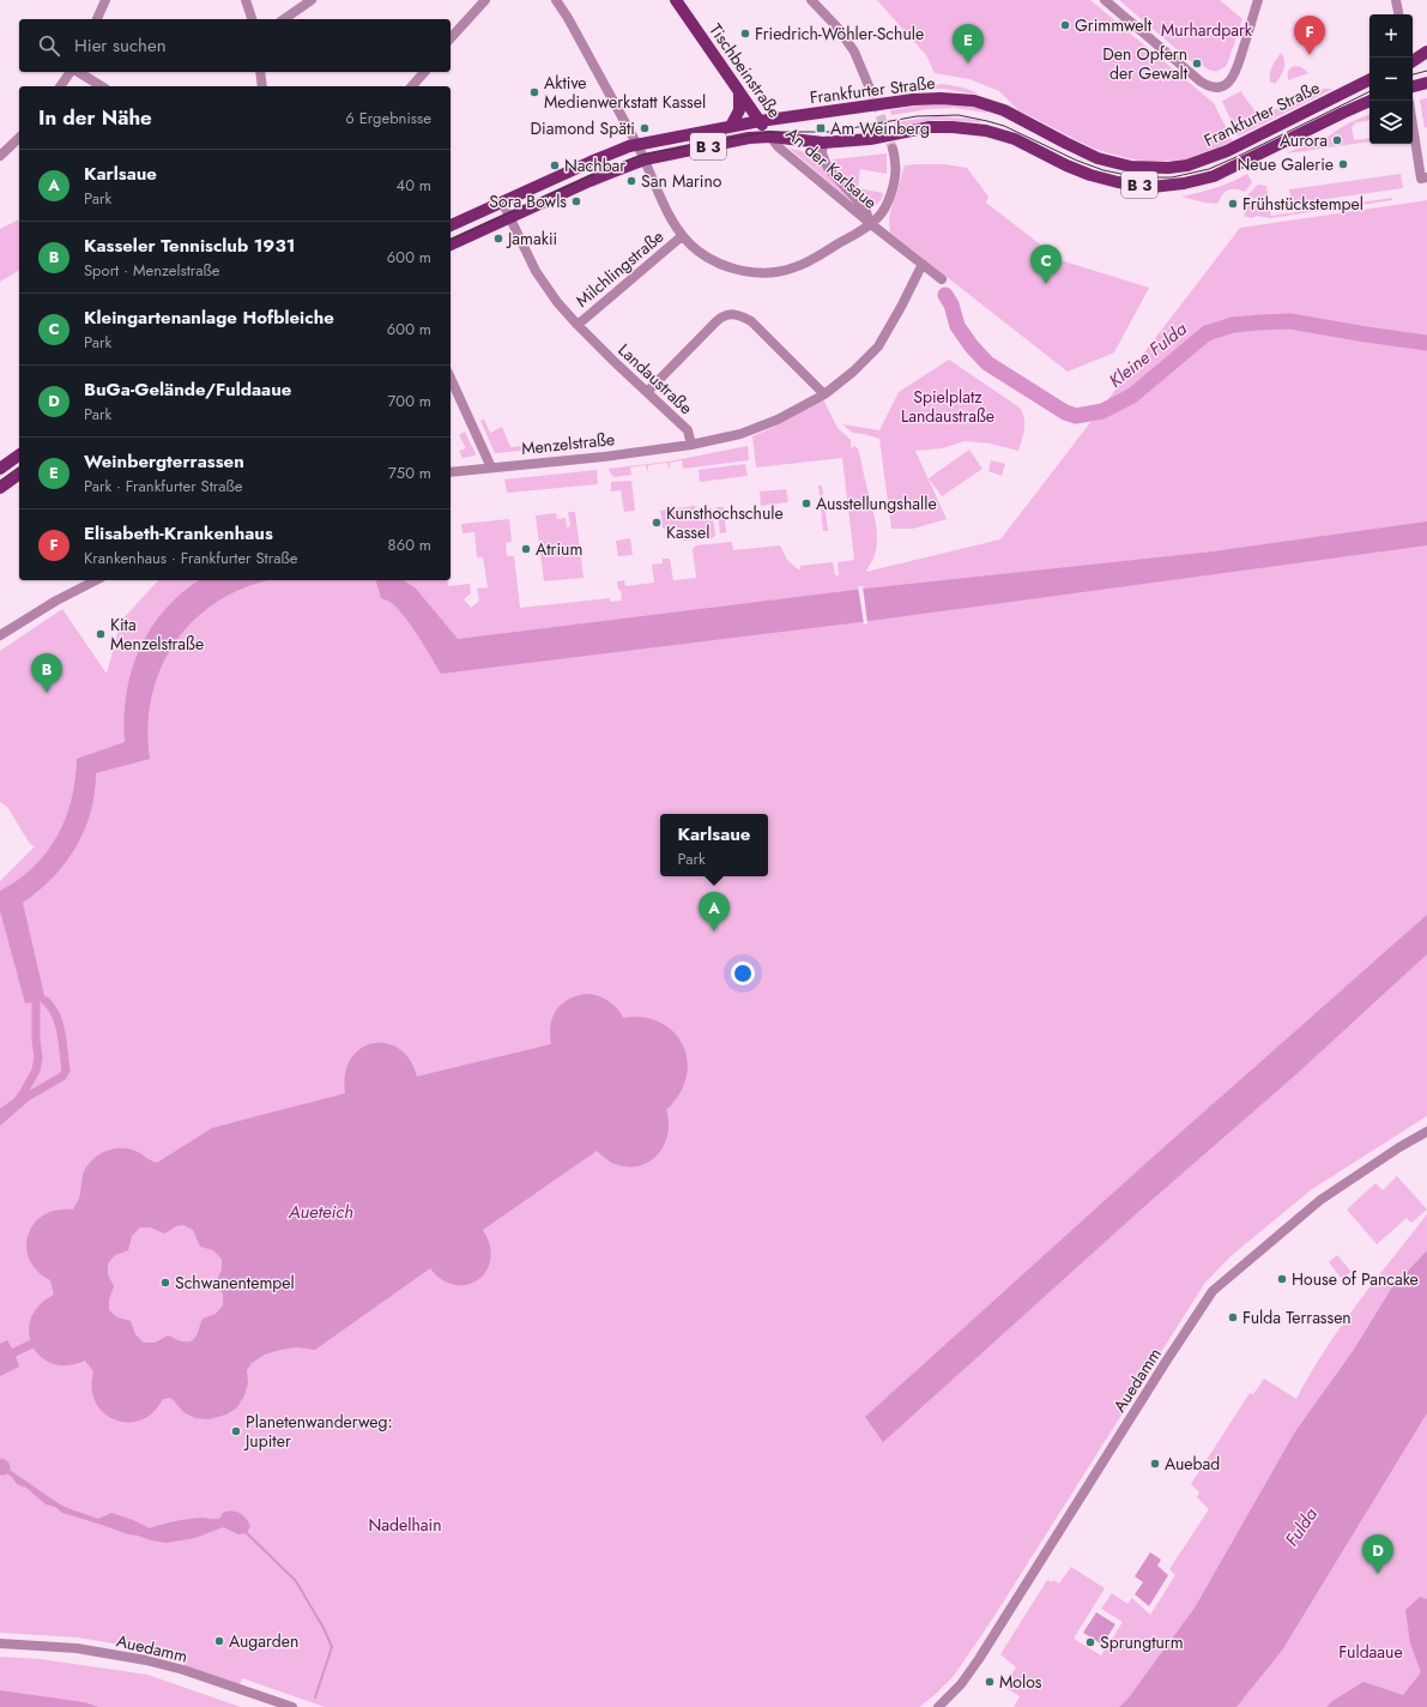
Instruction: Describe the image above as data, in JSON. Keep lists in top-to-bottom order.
{
  "streets": {
    "main road": ["Tischbeinstraße", "Frankfurter Straße", "B 3"],
    "street": [
      "An der Karlsaue",
      "Milchlingstraße",
      "Landaustraße",
      "Menzelstraße",
      "Auedamm"
    ]
  },
  "crossings": [
    ["Tischbeinstraße", "Frankfurter Straße"],
    ["Tischbeinstraße", "An der Karlsaue"],
    ["Frankfurter Straße", "An der Karlsaue"],
    ["Frankfurter Straße", "Landaustraße"],
    ["Milchlingstraße", "Landaustraße"],
    ["Landaustraße", "Menzelstraße"]
  ],
  "water": ["Kleine Fulda", "Aueteich", "Fulda"],
  "parks": [
    "Murhardpark",
    "Spielplatz Landaustraße",
    "Nadelhain",
    "Fuldaaue"
  ],
  "places": {
    "other": [
      "Grimmwelt",
      "Friedrich-Wöhler-Schule",
      "Den Opfern der Gewalt",
      "Aktive Medienwerkstatt Kassel",
      "Diamond Späti",
      "Aurora",
      "Neue Galerie",
      "Nachbar",
      "San Marino",
      "Sora Bowls",
      "Frühstückstempel",
      "Jamakii",
      "Ausstellungshalle",
      "Kunsthochschule Kassel",
      "Atrium",
      "Kita Menzelstraße",
      "House of Pancake",
      "Schwanentempel",
      "Fulda Terrassen",
      "Planetenwanderweg: Jupiter",
      "Auebad",
      "Augarden",
      "Sprungturm",
      "Molos"
    ],
    "transit": ["Am Weinberg"]
  },
  "page": {
    "map_buttons": ["+", "−"],
    "pins": [
      "F",
      "E",
      "C",
      "B",
      "A",
      "D"
    ],
    "search": "Hier suchen",
    "heading": ["In der Nähe", "6 Ergebnisse"],
    "list": [
      {
        "mark": "A",
        "name": "Karlsaue",
        "note": "Park",
        "value": "40 m"
      },
      {
        "mark": "B",
        "name": "Kasseler Tennisclub 1931",
        "note": "Sport · Menzelstraße",
        "value": "600 m"
      },
      {
        "mark": "C",
        "name": "Kleingartenanlage Hofbleiche",
        "note": "Park",
        "value": "600 m"
      },
      {
        "mark": "D",
        "name": "BuGa-Gelände/Fuldaaue",
        "note": "Park",
        "value": "700 m"
      },
      {
        "mark": "E",
        "name": "Weinbergterrassen",
        "note": "Park · Frankfurter Straße",
        "value": "750 m"
      },
      {
        "mark": "F",
        "name": "Elisabeth-Krankenhaus",
        "note": "Krankenhaus · Frankfurter Straße",
        "value": "860 m"
      }
    ],
    "popup": ["Karlsaue", "Park"]
  }
}
